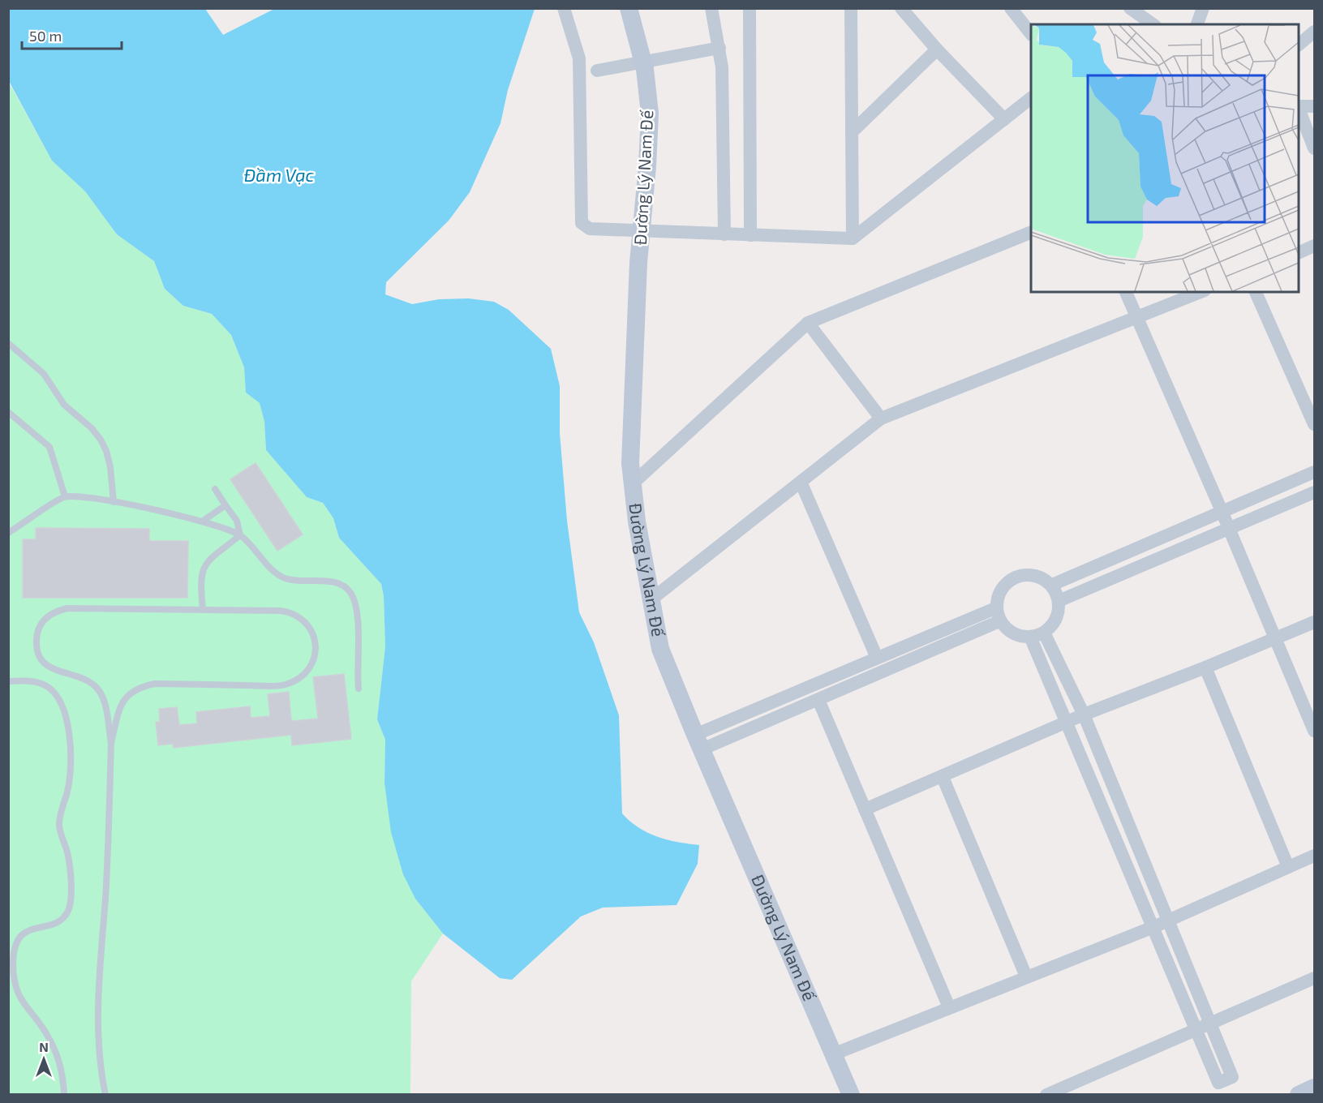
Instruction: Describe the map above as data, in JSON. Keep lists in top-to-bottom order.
{
  "streets": {
    "street": ["Đường Lý Nam Đế"]
  },
  "water": ["Đầm Vạc"],
  "scale_bar": "50 m",
  "north": "top"
}
